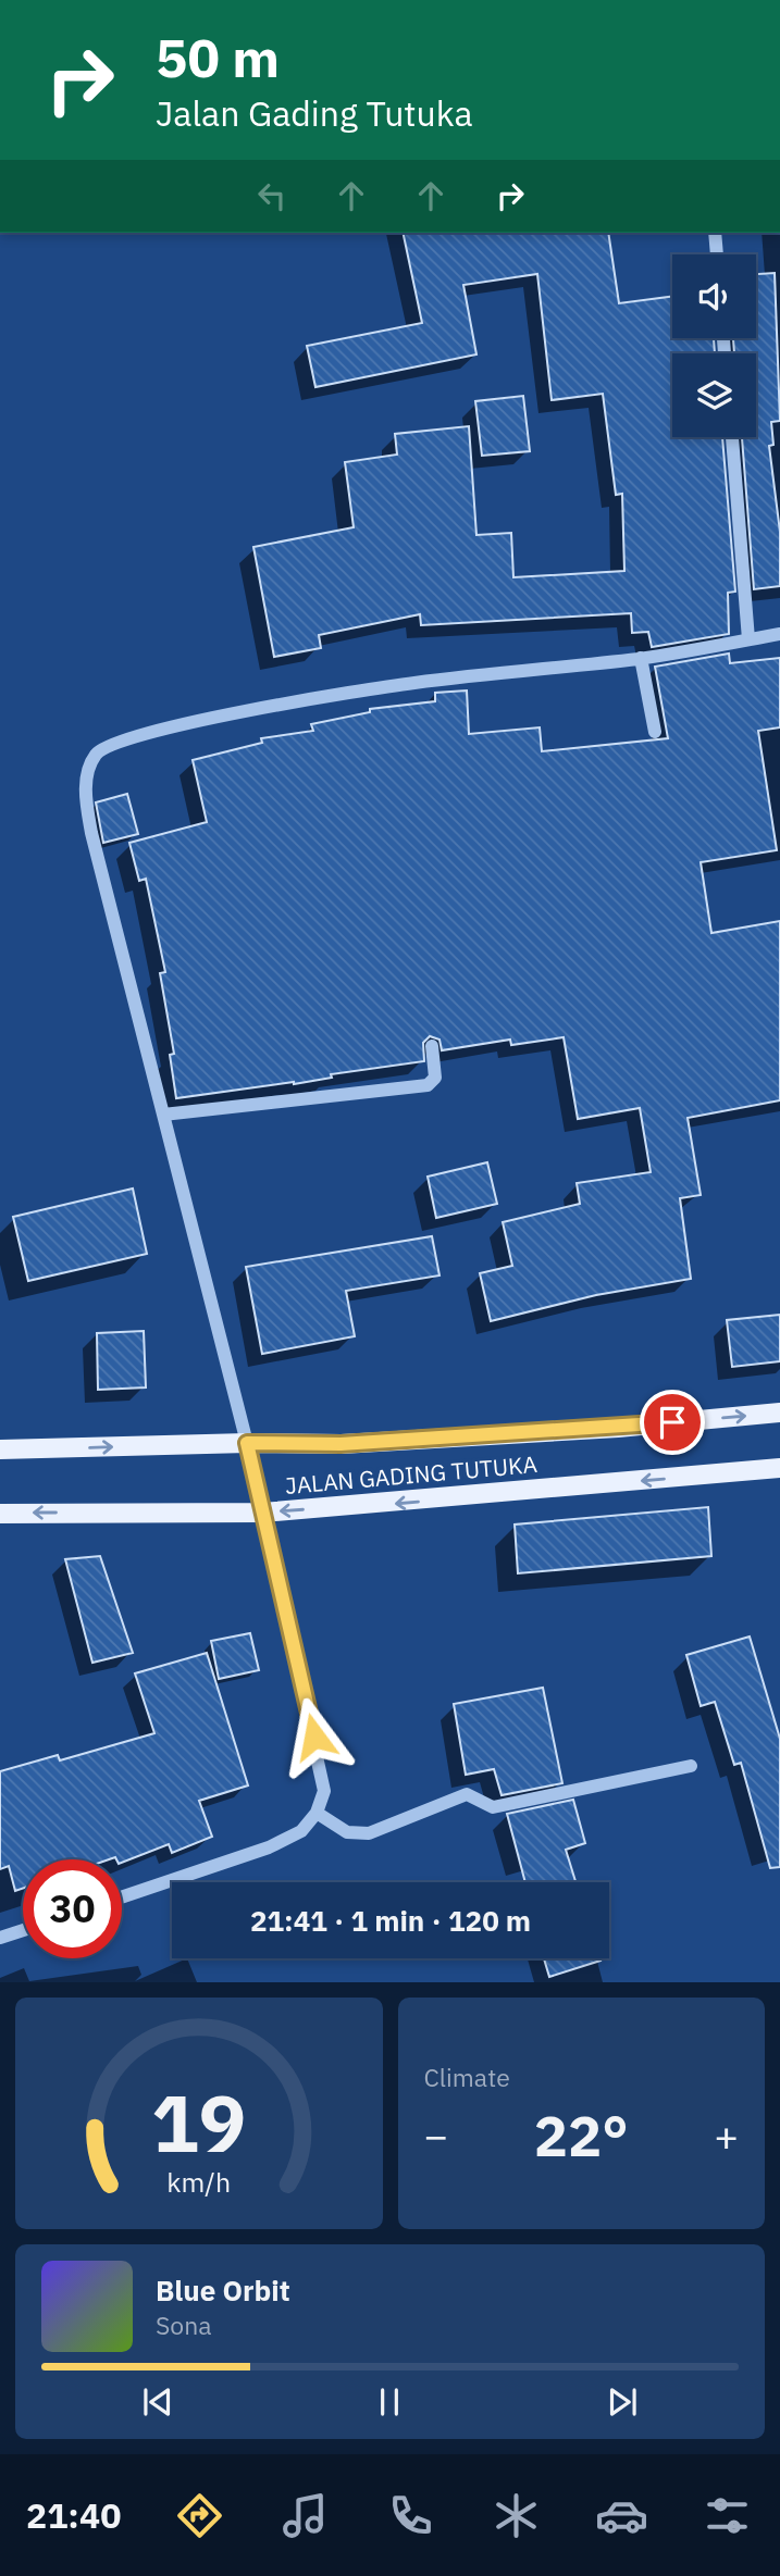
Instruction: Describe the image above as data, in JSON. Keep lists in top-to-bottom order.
{
  "streets": {
    "main road": ["JALAN GADING TUTUKA"]
  },
  "page": {
    "turn": ["50 m", "Jalan Gading Tutuka"],
    "limit": "30",
    "trip": "21:41 · 1 min · 120 m",
    "tile": "Climate",
    "heat": ["−", "22°", "+"],
    "song": ["Blue Orbit", "Sona"],
    "tabs": "21:40",
    "gauge": ["19", "km/h"]
  }
}
